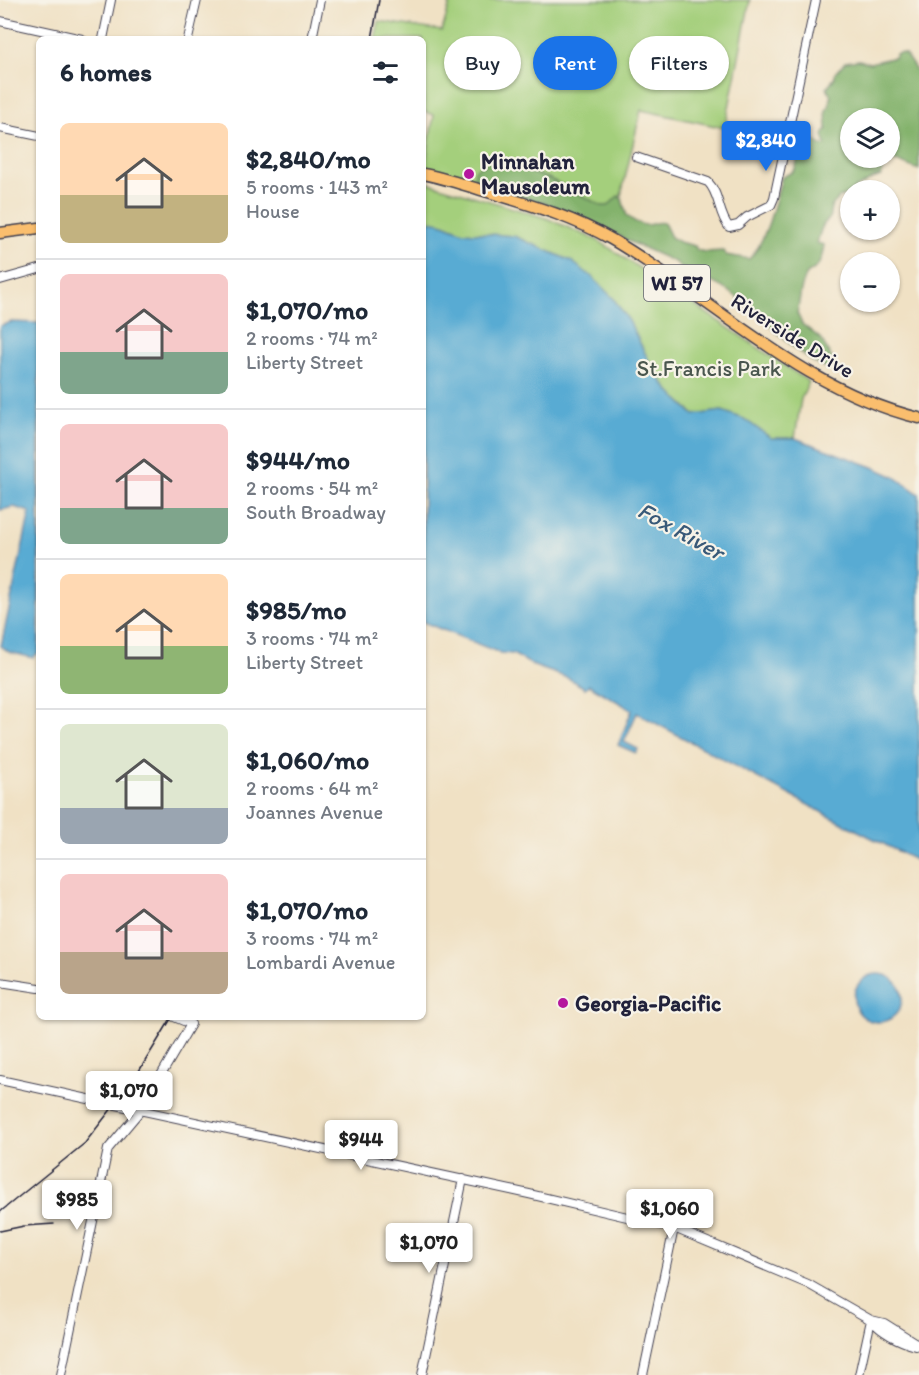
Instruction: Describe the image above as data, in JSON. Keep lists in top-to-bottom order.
{
  "streets": {
    "main road": ["WI 57", "Riverside Drive"]
  },
  "water": ["Fox River"],
  "parks": ["St.Francis Park"],
  "places": ["Minnahan Mausoleum", "Georgia-Pacific"],
  "page": {
    "chip": ["Buy", "Rent", "Filters"],
    "heading": "6 homes",
    "map_buttons": ["+", "−"],
    "list": [
      {
        "name": "$2,840/mo",
        "note": "5 rooms · 143 m² · House"
      },
      {
        "name": "$1,070/mo",
        "note": "2 rooms · 74 m² · Liberty Street"
      },
      {
        "name": "$944/mo",
        "note": "2 rooms · 54 m² · South Broadway"
      },
      {
        "name": "$985/mo",
        "note": "3 rooms · 74 m² · Liberty Street"
      },
      {
        "name": "$1,060/mo",
        "note": "2 rooms · 64 m² · Joannes Avenue"
      },
      {
        "name": "$1,070/mo",
        "note": "3 rooms · 74 m² · Lombardi Avenue"
      }
    ],
    "price": [
      "$2,840",
      "$1,070",
      "$944",
      "$985",
      "$1,060",
      "$1,070"
    ]
  }
}
